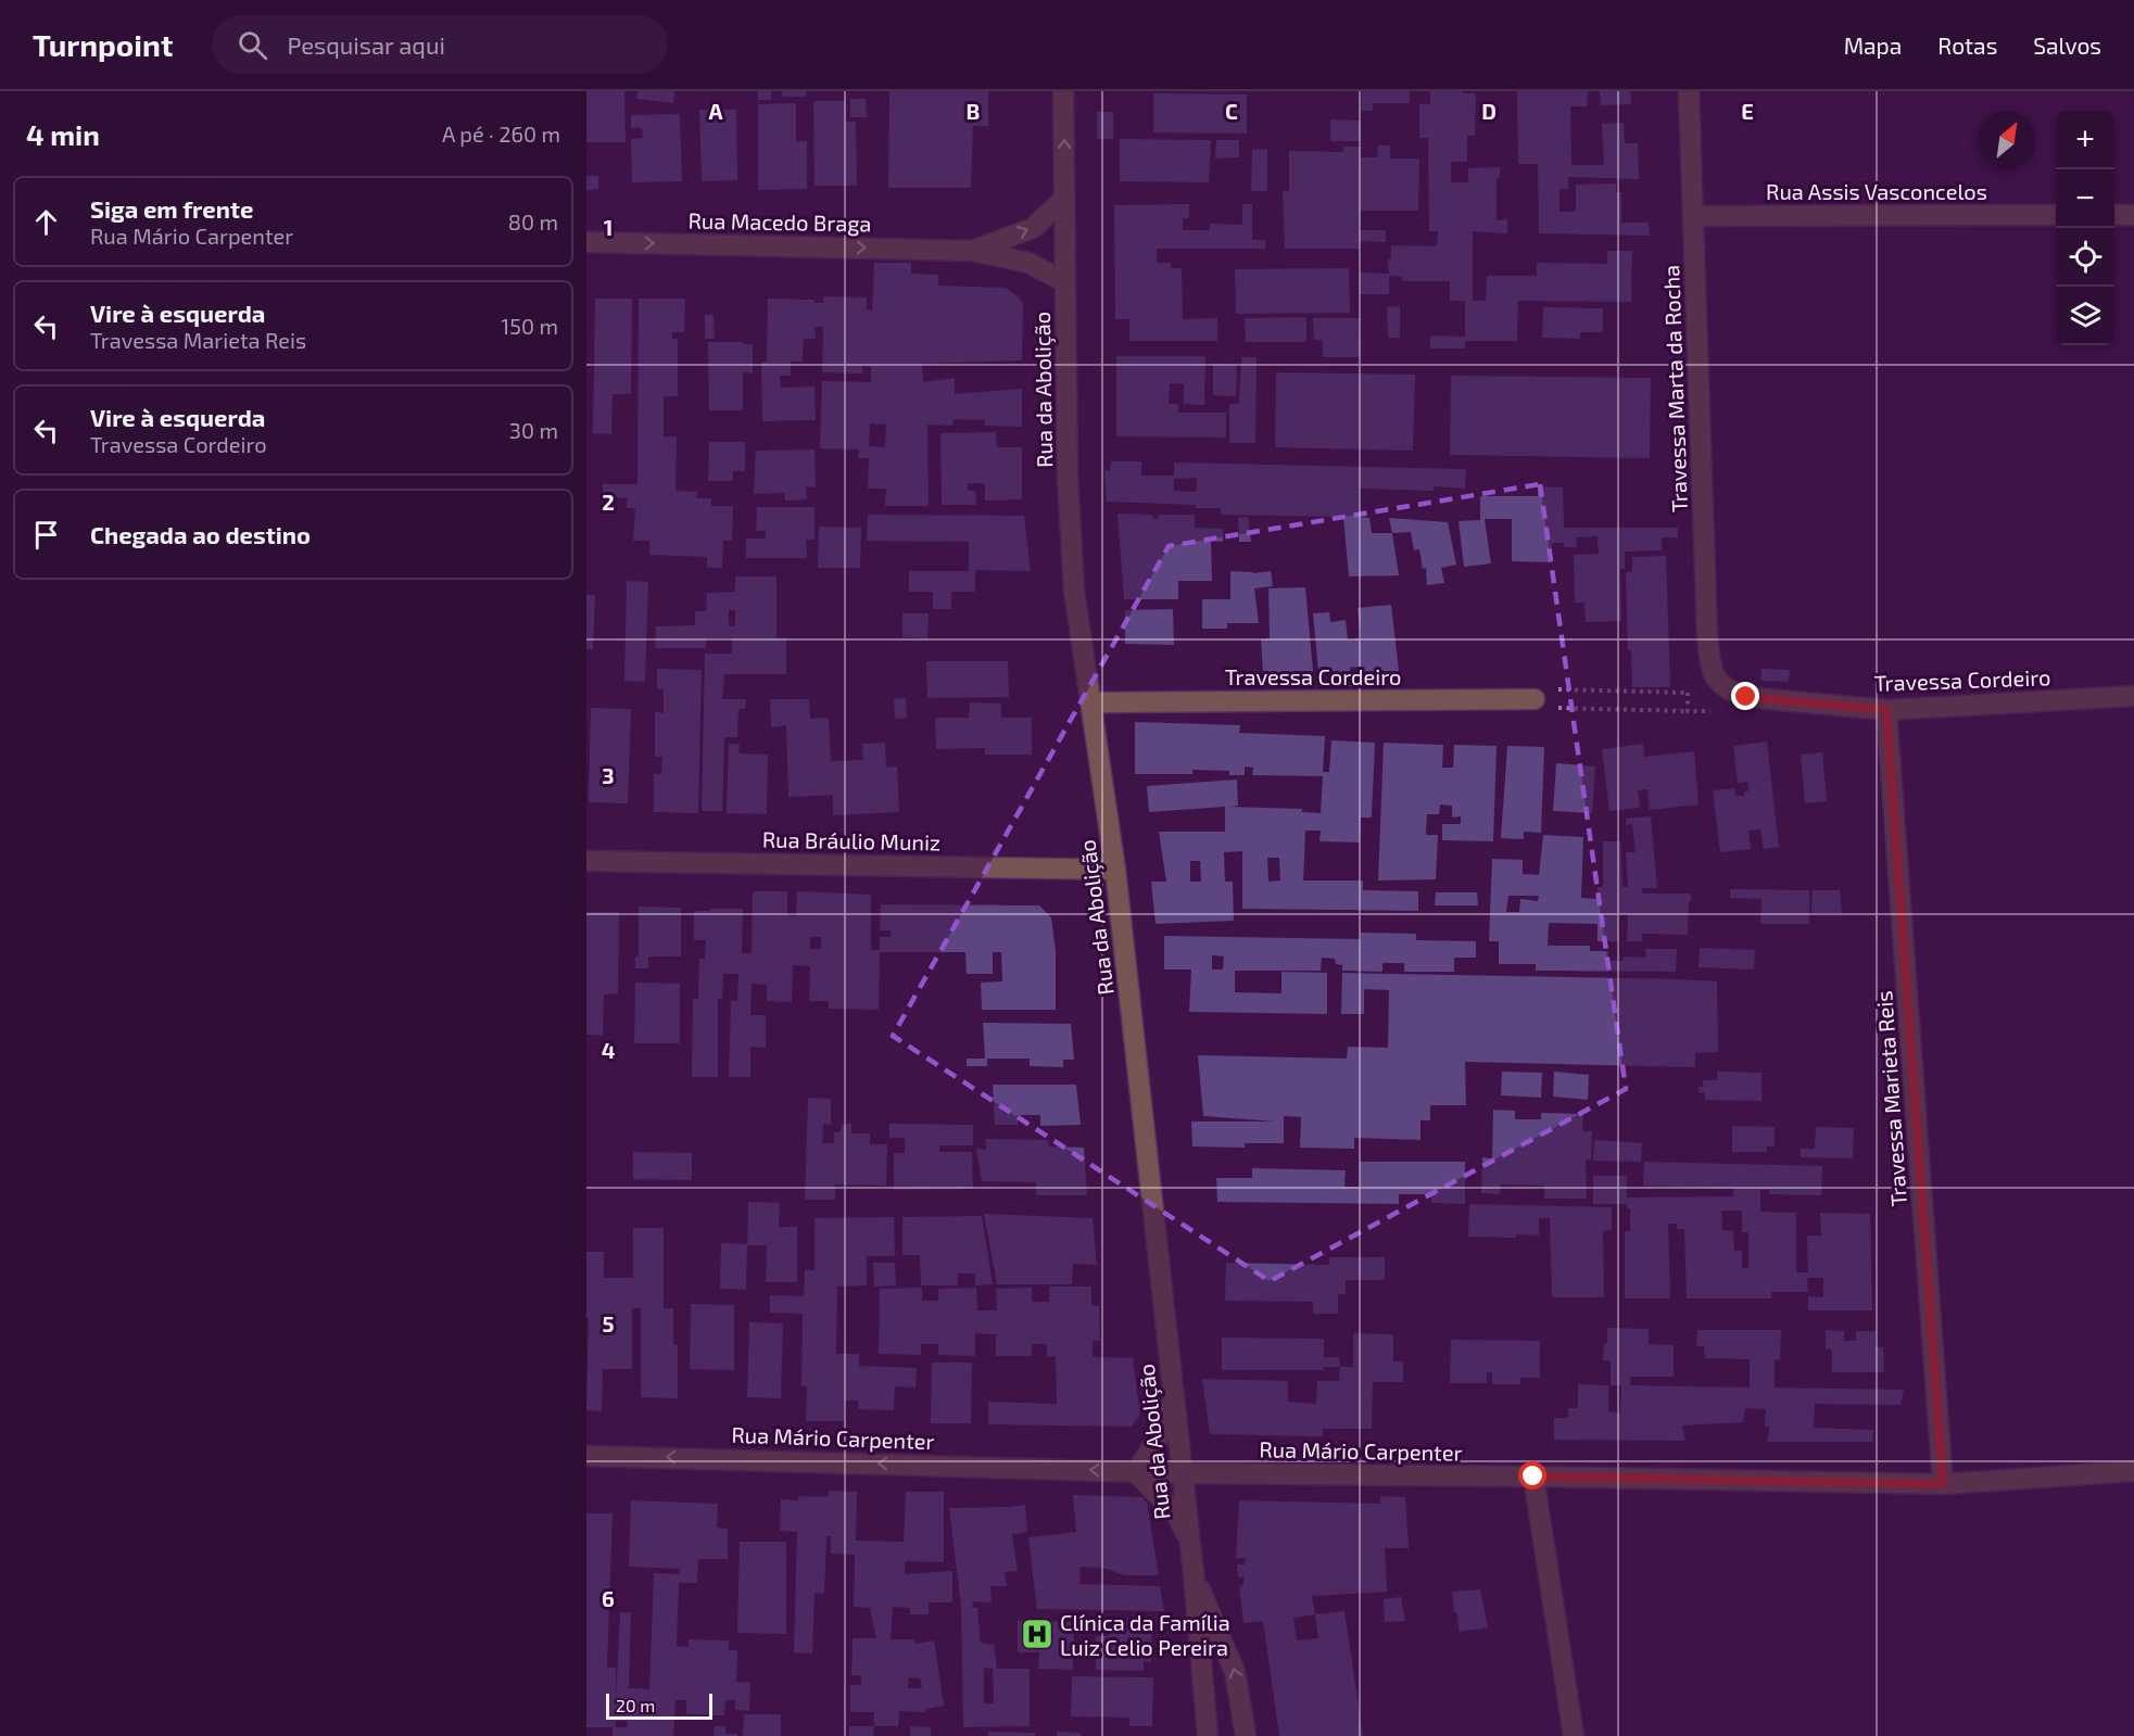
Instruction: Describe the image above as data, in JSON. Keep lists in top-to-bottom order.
{
  "streets": {
    "street": [
      "Rua Assis Vasconcelos",
      "Rua Macedo Braga",
      "Travessa Marta da Rocha",
      "Rua da Abolição",
      "Travessa Cordeiro",
      "Rua Bráulio Muniz",
      "Travessa Marieta Reis",
      "Rua Mário Carpenter"
    ]
  },
  "crossings": [
    ["Rua Assis Vasconcelos", "Travessa Marta da Rocha"],
    ["Rua Macedo Braga", "Rua da Abolição"],
    ["Travessa Marta da Rocha", "Travessa Cordeiro"],
    ["Rua da Abolição", "Travessa Cordeiro"],
    ["Rua da Abolição", "Rua Bráulio Muniz"],
    ["Rua da Abolição", "Rua Mário Carpenter"],
    ["Travessa Cordeiro", "Travessa Marieta Reis"],
    ["Travessa Marieta Reis", "Rua Mário Carpenter"]
  ],
  "one_way": ["Rua Macedo Braga", "Rua Mário Carpenter"],
  "places": {
    "hospital": ["Clínica da Família Luiz Celio Pereira"]
  },
  "scale_bar": "20 m",
  "north": "top right",
  "page": {
    "header": "Turnpoint",
    "search": "Pesquisar aqui",
    "nav": ["Mapa", "Rotas", "Salvos"],
    "heading": ["4 min", "A pé · 260 m"],
    "map_buttons": ["+", "−"],
    "list": [
      ["Siga em frente", "Rua Mário Carpenter", "80 m"],
      ["Vire à esquerda", "Travessa Marieta Reis", "150 m"],
      ["Vire à esquerda", "Travessa Cordeiro", "30 m"],
      "Chegada ao destino"
    ],
    "scale": "20 m"
  },
  "grid": {
    "columns": [
      "A",
      "B",
      "C",
      "D",
      "E"
    ],
    "rows": [
      "1",
      "2",
      "3",
      "4",
      "5",
      "6"
    ]
  }
}
